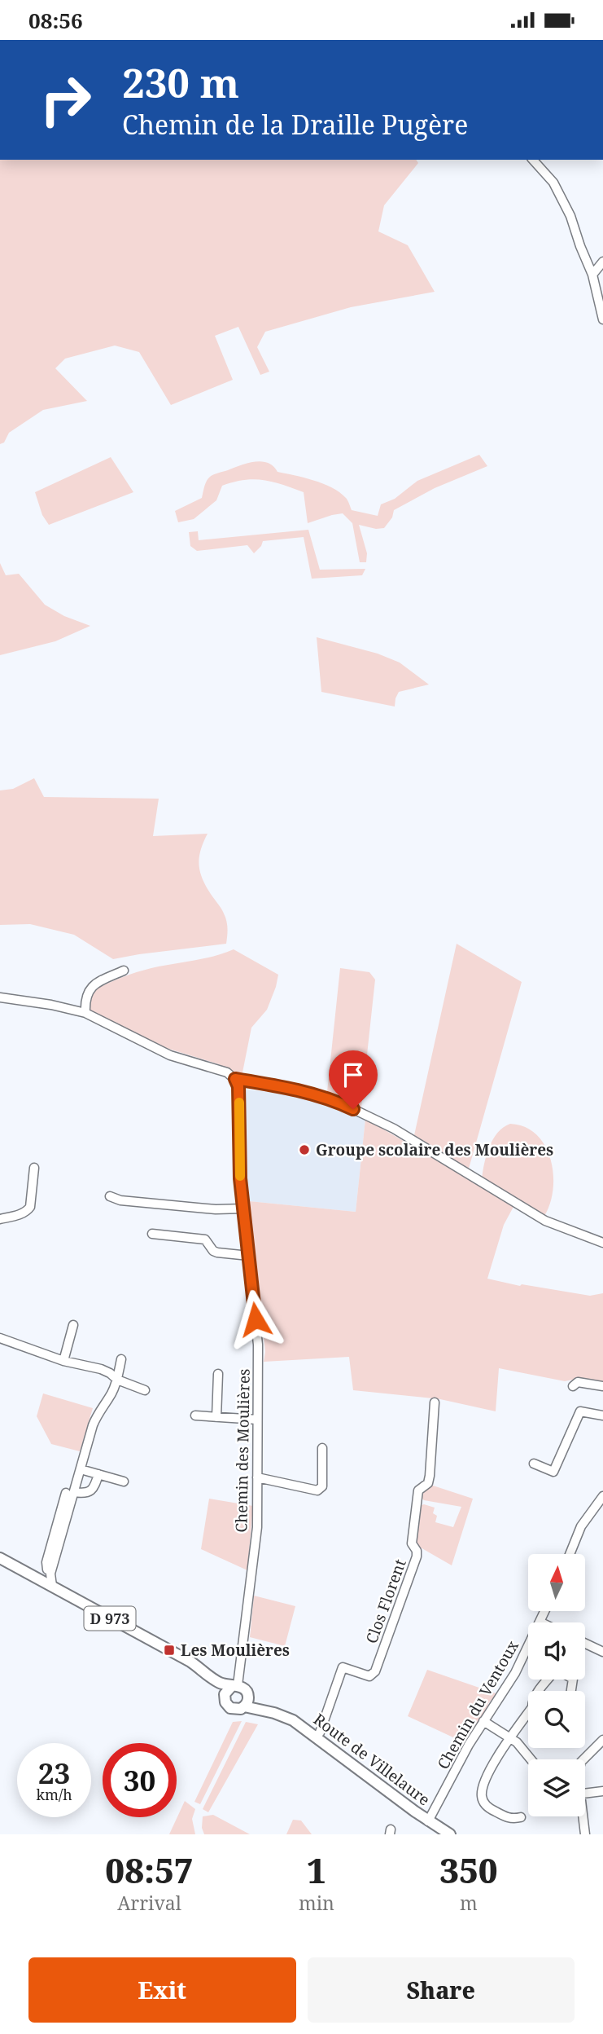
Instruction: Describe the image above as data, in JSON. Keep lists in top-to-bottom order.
{
  "streets": {
    "main road": ["D 973", "Route de Villelaure"],
    "street": ["Chemin des Moulières", "Clos Florent", "Chemin du Ventoux"]
  },
  "crossings": [
    ["Chemin des Moulières", "D 973"],
    ["Chemin des Moulières", "Route de Villelaure"],
    ["Clos Florent", "Route de Villelaure"],
    ["D 973", "Route de Villelaure"],
    ["Chemin du Ventoux", "Route de Villelaure"]
  ],
  "places": {
    "other": ["Groupe scolaire des Moulières"],
    "transit": ["Les Moulières"]
  },
  "north": "top",
  "page": {
    "status": "08:56",
    "turn": ["230 m", "Chemin de la Draille Pugère"],
    "speed": "23 km/h",
    "limit": "30",
    "eta": [
      "08:57",
      "Arrival",
      "1",
      "min",
      "350",
      "m"
    ],
    "buttons": ["Exit", "Share"]
  }
}
